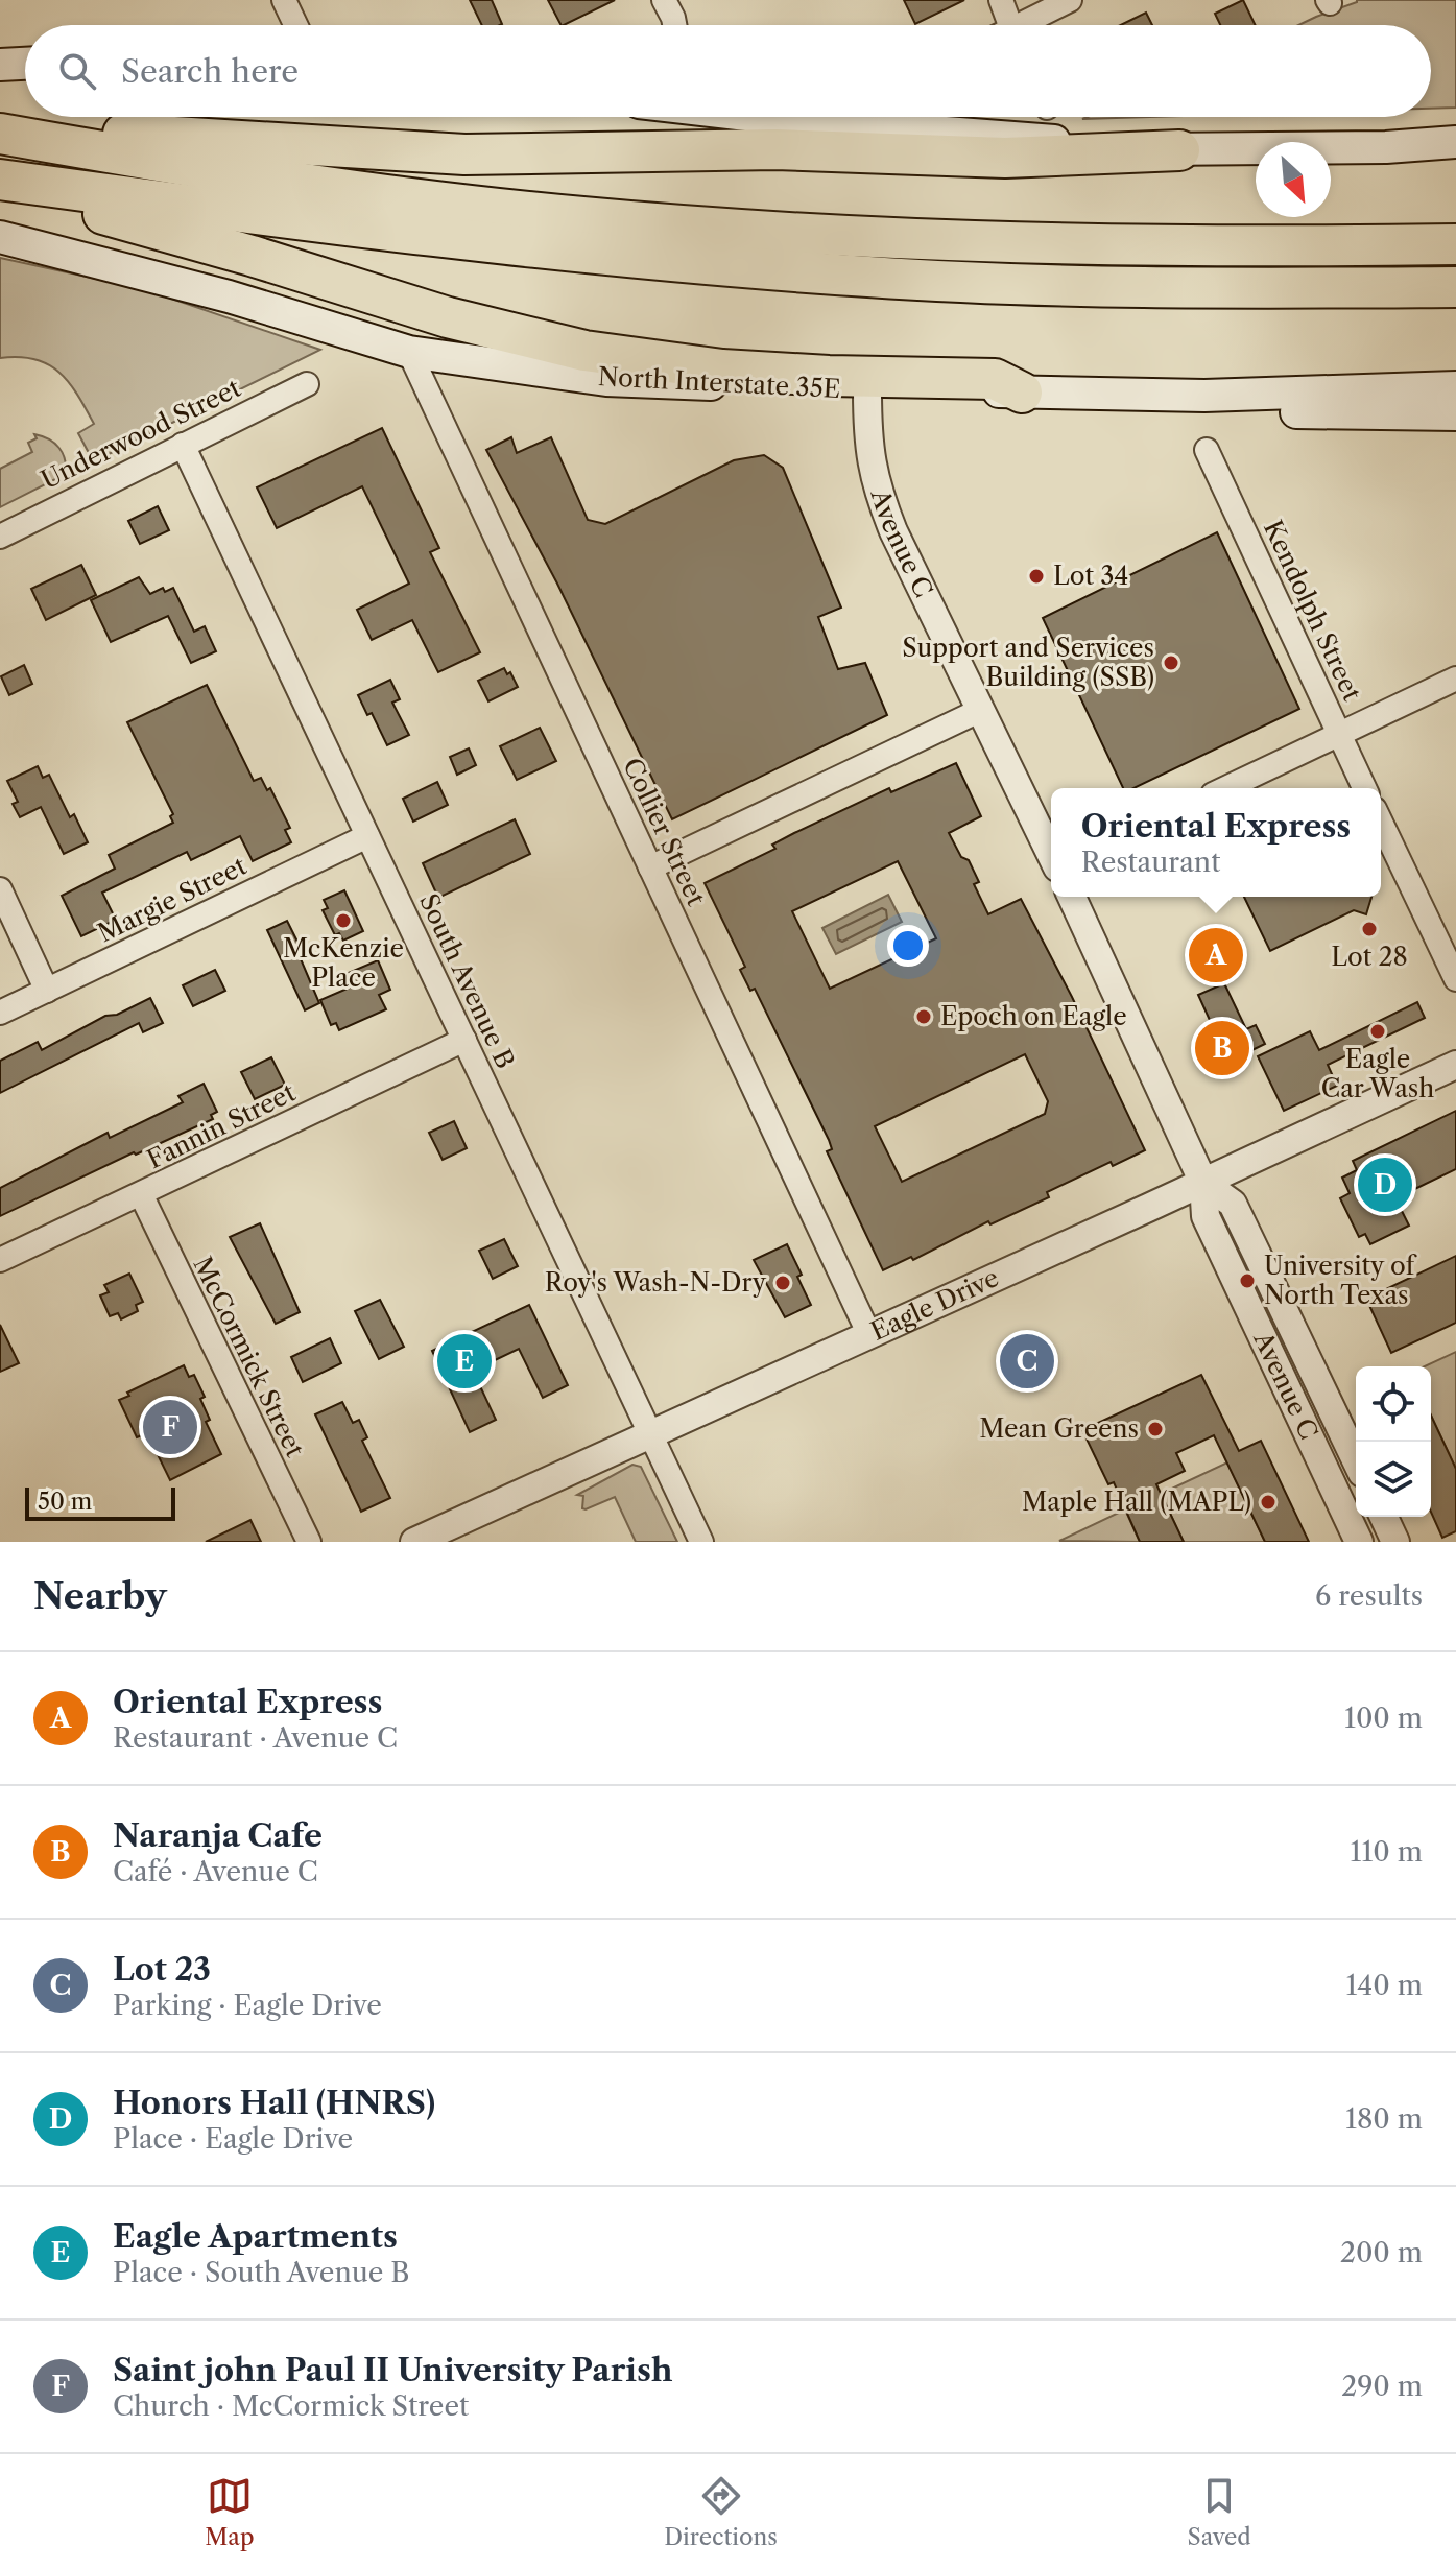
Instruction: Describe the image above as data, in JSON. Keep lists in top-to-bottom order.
{
  "streets": {
    "main road": ["North Interstate 35E"],
    "street": [
      "Underwood Street",
      "Avenue C",
      "Kendolph Street",
      "Collier Street",
      "Margie Street",
      "South Avenue B",
      "Fannin Street",
      "Eagle Drive",
      "McCormick Street"
    ]
  },
  "crossings": [
    ["North Interstate 35E", "Avenue C"],
    ["North Interstate 35E", "Collier Street"],
    ["Underwood Street", "South Avenue B"],
    ["Avenue C", "Eagle Drive"],
    ["Collier Street", "Eagle Drive"],
    ["Margie Street", "South Avenue B"],
    ["South Avenue B", "Fannin Street"],
    ["South Avenue B", "Eagle Drive"],
    ["Fannin Street", "McCormick Street"]
  ],
  "places": [
    "Lot 34",
    "Support and Services Building (SSB)",
    "McKenzie Place",
    "Lot 28",
    "Epoch on Eagle",
    "Eagle Car Wash",
    "University of North Texas",
    "Roy's Wash-N-Dry",
    "Mean Greens",
    "Maple Hall (MAPL)"
  ],
  "scale_bar": "50 m",
  "north": "bottom right",
  "page": {
    "search": "Search here",
    "popup": ["Oriental Express", "Restaurant"],
    "pins": [
      "A",
      "B",
      "D",
      "C",
      "E",
      "F"
    ],
    "scale": "50 m",
    "heading": ["Nearby", "6 results"],
    "list": [
      {
        "mark": "A",
        "name": "Oriental Express",
        "note": "Restaurant · Avenue C",
        "value": "100 m"
      },
      {
        "mark": "B",
        "name": "Naranja Cafe",
        "note": "Café · Avenue C",
        "value": "110 m"
      },
      {
        "mark": "C",
        "name": "Lot 23",
        "note": "Parking · Eagle Drive",
        "value": "140 m"
      },
      {
        "mark": "D",
        "name": "Honors Hall (HNRS)",
        "note": "Place · Eagle Drive",
        "value": "180 m"
      },
      {
        "mark": "E",
        "name": "Eagle Apartments",
        "note": "Place · South Avenue B",
        "value": "200 m"
      },
      {
        "mark": "F",
        "name": "Saint john Paul II University Parish",
        "note": "Church · McCormick Street",
        "value": "290 m"
      }
    ],
    "nav": ["Map", "Directions", "Saved"]
  }
}
